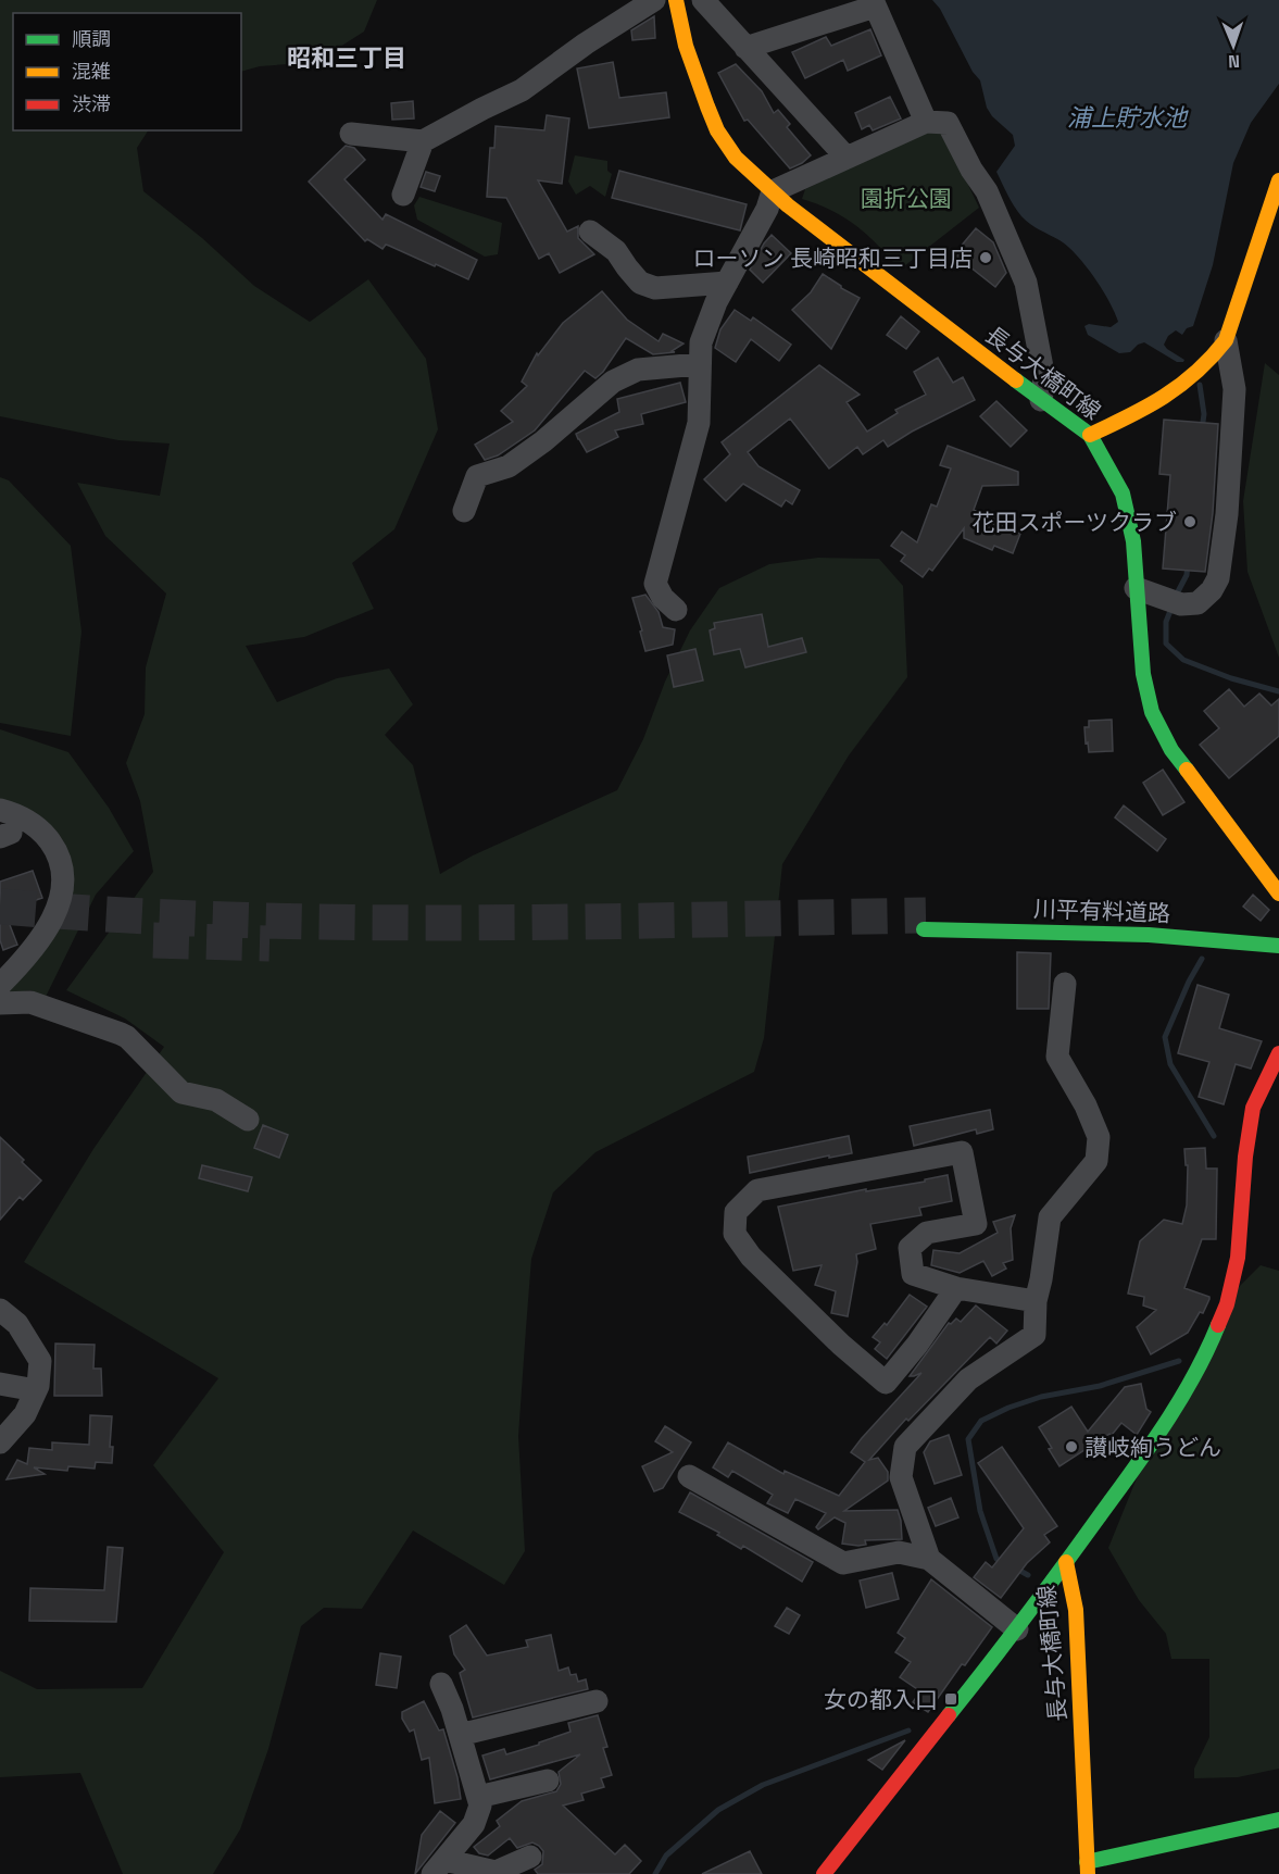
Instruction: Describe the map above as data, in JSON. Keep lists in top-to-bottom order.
{
  "streets": {
    "main road": ["長与大橋町線", "川平有料道路"]
  },
  "districts": ["昭和三丁目"],
  "water": ["浦上貯水池"],
  "parks": ["園折公園"],
  "places": {
    "other": ["ローソン 長崎昭和三丁目店", "花田スポーツクラブ", "讃岐絢うどん"],
    "transit": ["女の都入口"]
  },
  "legend": ["順調", "混雑", "渋滞"],
  "north": "bottom"
}
